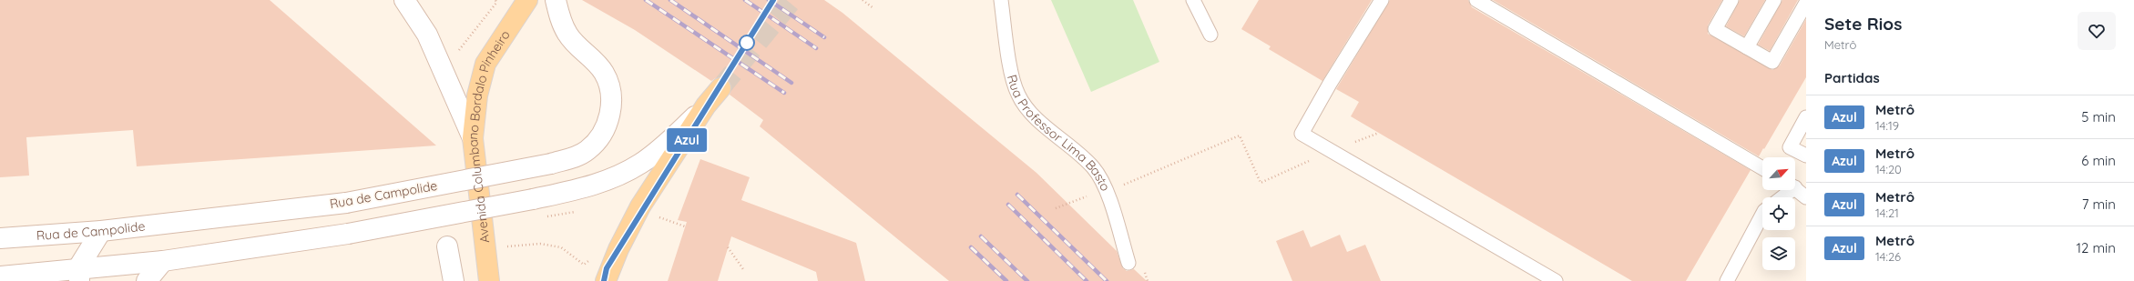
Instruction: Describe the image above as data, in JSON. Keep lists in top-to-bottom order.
{
  "streets": {
    "main road": ["Avenida Columbano Bordalo Pinheiro", "Rua de Campolide"],
    "lane": ["Rua Professor Lima Basto"]
  },
  "lines": ["metro line Azul"],
  "north": "top right",
  "page": {
    "on_map": "Azul",
    "heading": [
      ["Sete Rios", "Metrô"],
      "Partidas"
    ],
    "list": [
      {
        "mark": "Azul",
        "name": "Metrô",
        "note": "14:19",
        "value": "5 min"
      },
      {
        "mark": "Azul",
        "name": "Metrô",
        "note": "14:20",
        "value": "6 min"
      },
      {
        "mark": "Azul",
        "name": "Metrô",
        "note": "14:21",
        "value": "7 min"
      },
      {
        "mark": "Azul",
        "name": "Metrô",
        "note": "14:26",
        "value": "12 min"
      }
    ]
  }
}
